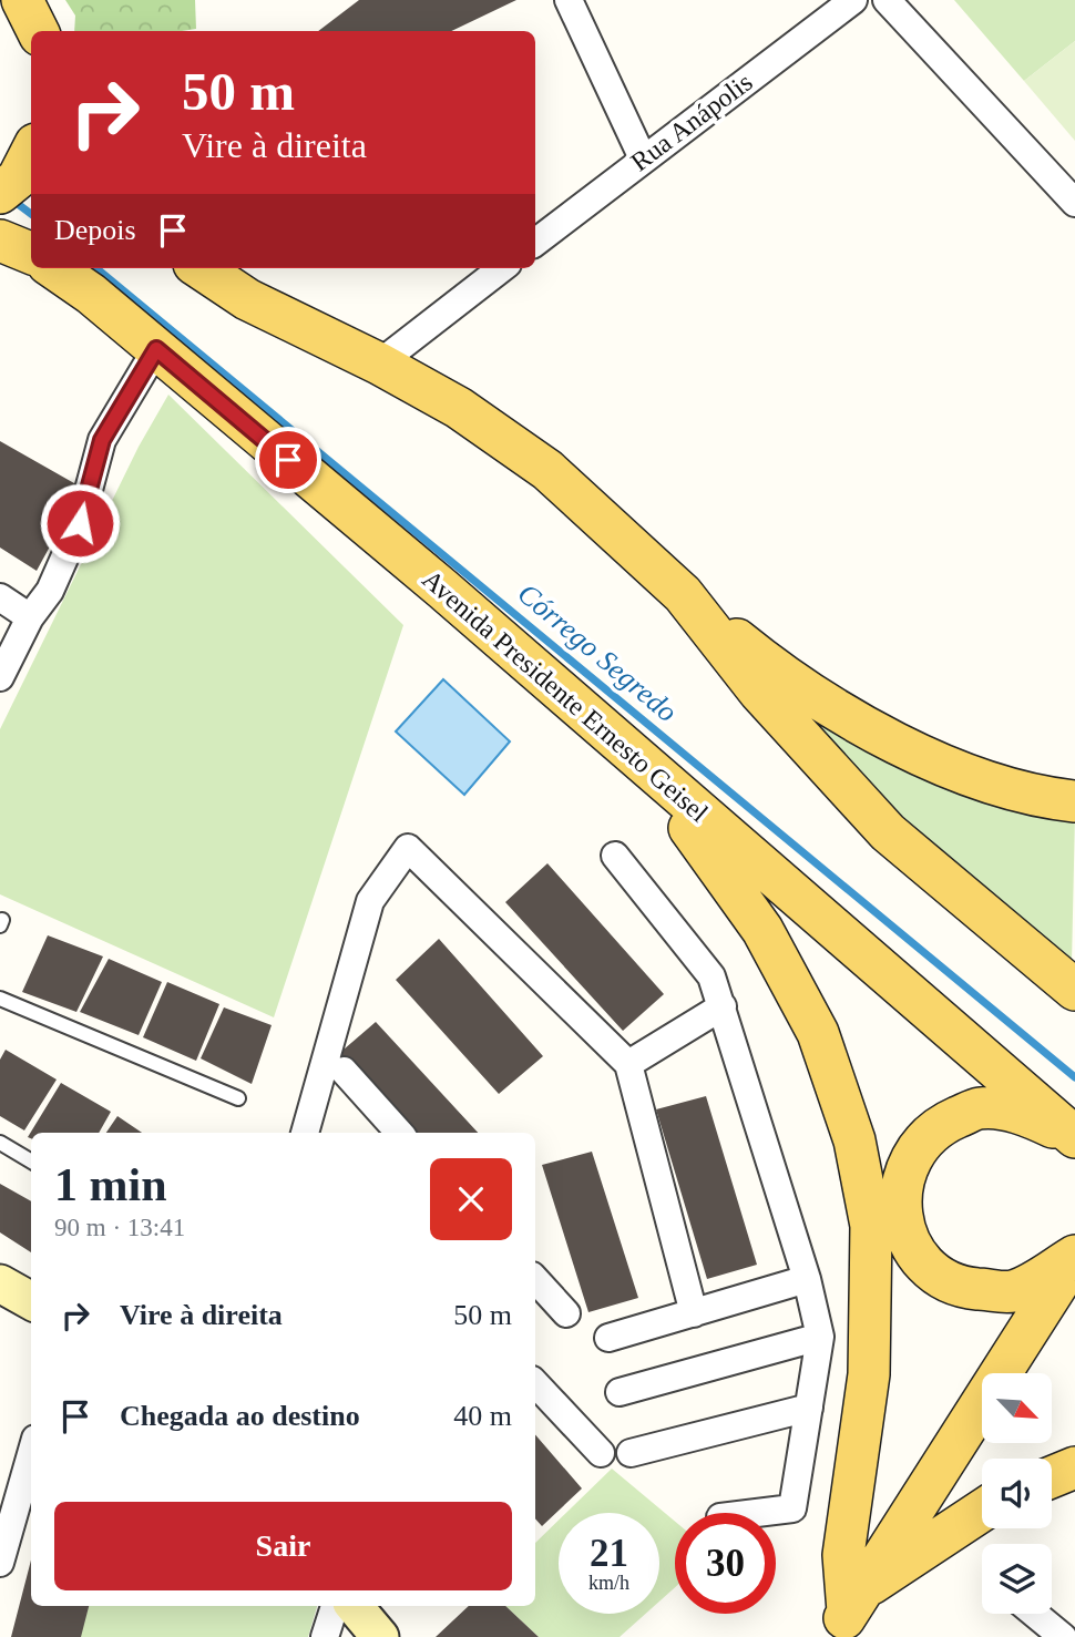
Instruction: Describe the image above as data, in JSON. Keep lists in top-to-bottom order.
{
  "streets": {
    "main road": ["Avenida Presidente Ernesto Geisel"],
    "street": ["Rua Anápolis"]
  },
  "water": ["Córrego Segredo"],
  "north": "bottom right",
  "page": {
    "turn": ["50 m", "Vire à direita"],
    "then": "Depois",
    "heading": ["1 min", "90 m · 13:41"],
    "list": [
      {
        "name": "Vire à direita",
        "value": "50 m"
      },
      {
        "name": "Chegada ao destino",
        "value": "40 m"
      }
    ],
    "buttons": "Sair",
    "speed": "21 km/h",
    "limit": "30"
  }
}
